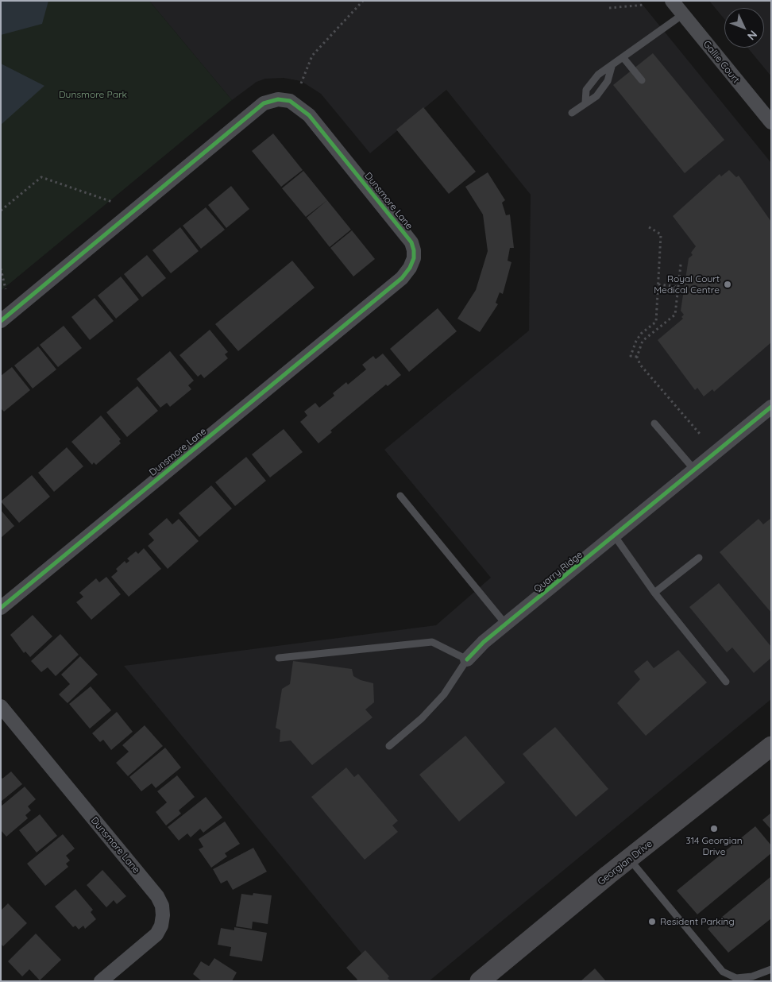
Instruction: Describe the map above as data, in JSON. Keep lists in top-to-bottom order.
{
  "streets": {
    "main road": ["Georgian Drive"],
    "street": ["Gallie Court", "Dunsmore Lane", "Quarry Ridge"]
  },
  "parks": ["Dunsmore Park"],
  "places": ["Royal Court Medical Centre", "314 Georgian Drive", "Resident Parking"],
  "north": "bottom right"
}
